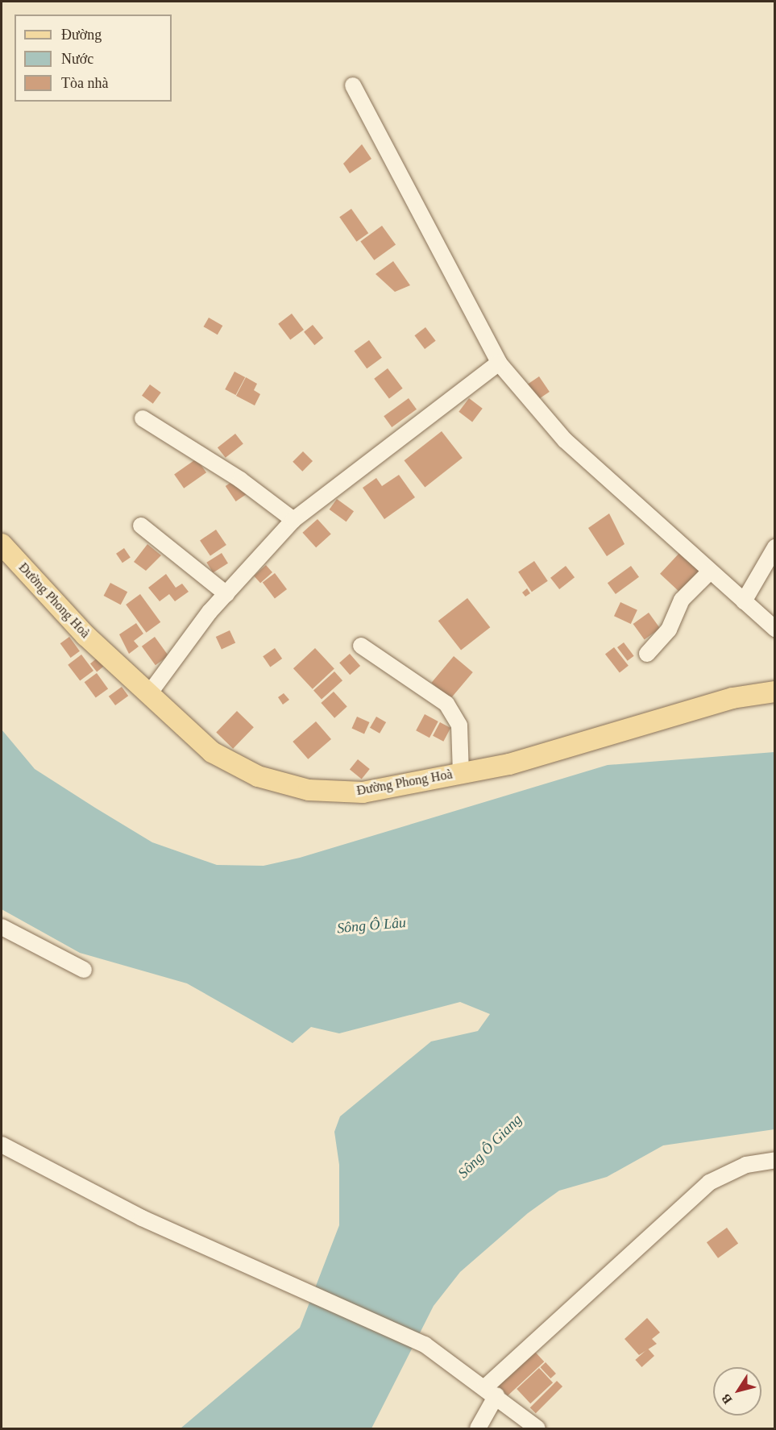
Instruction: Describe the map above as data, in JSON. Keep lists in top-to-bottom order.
{
  "streets": {
    "main road": ["Đường Phong Hoà"]
  },
  "water": ["Sông Ô Lâu", "Sông Ô Giang"],
  "legend": ["Đường", "Nước", "Tòa nhà"],
  "north": "bottom left"
}
